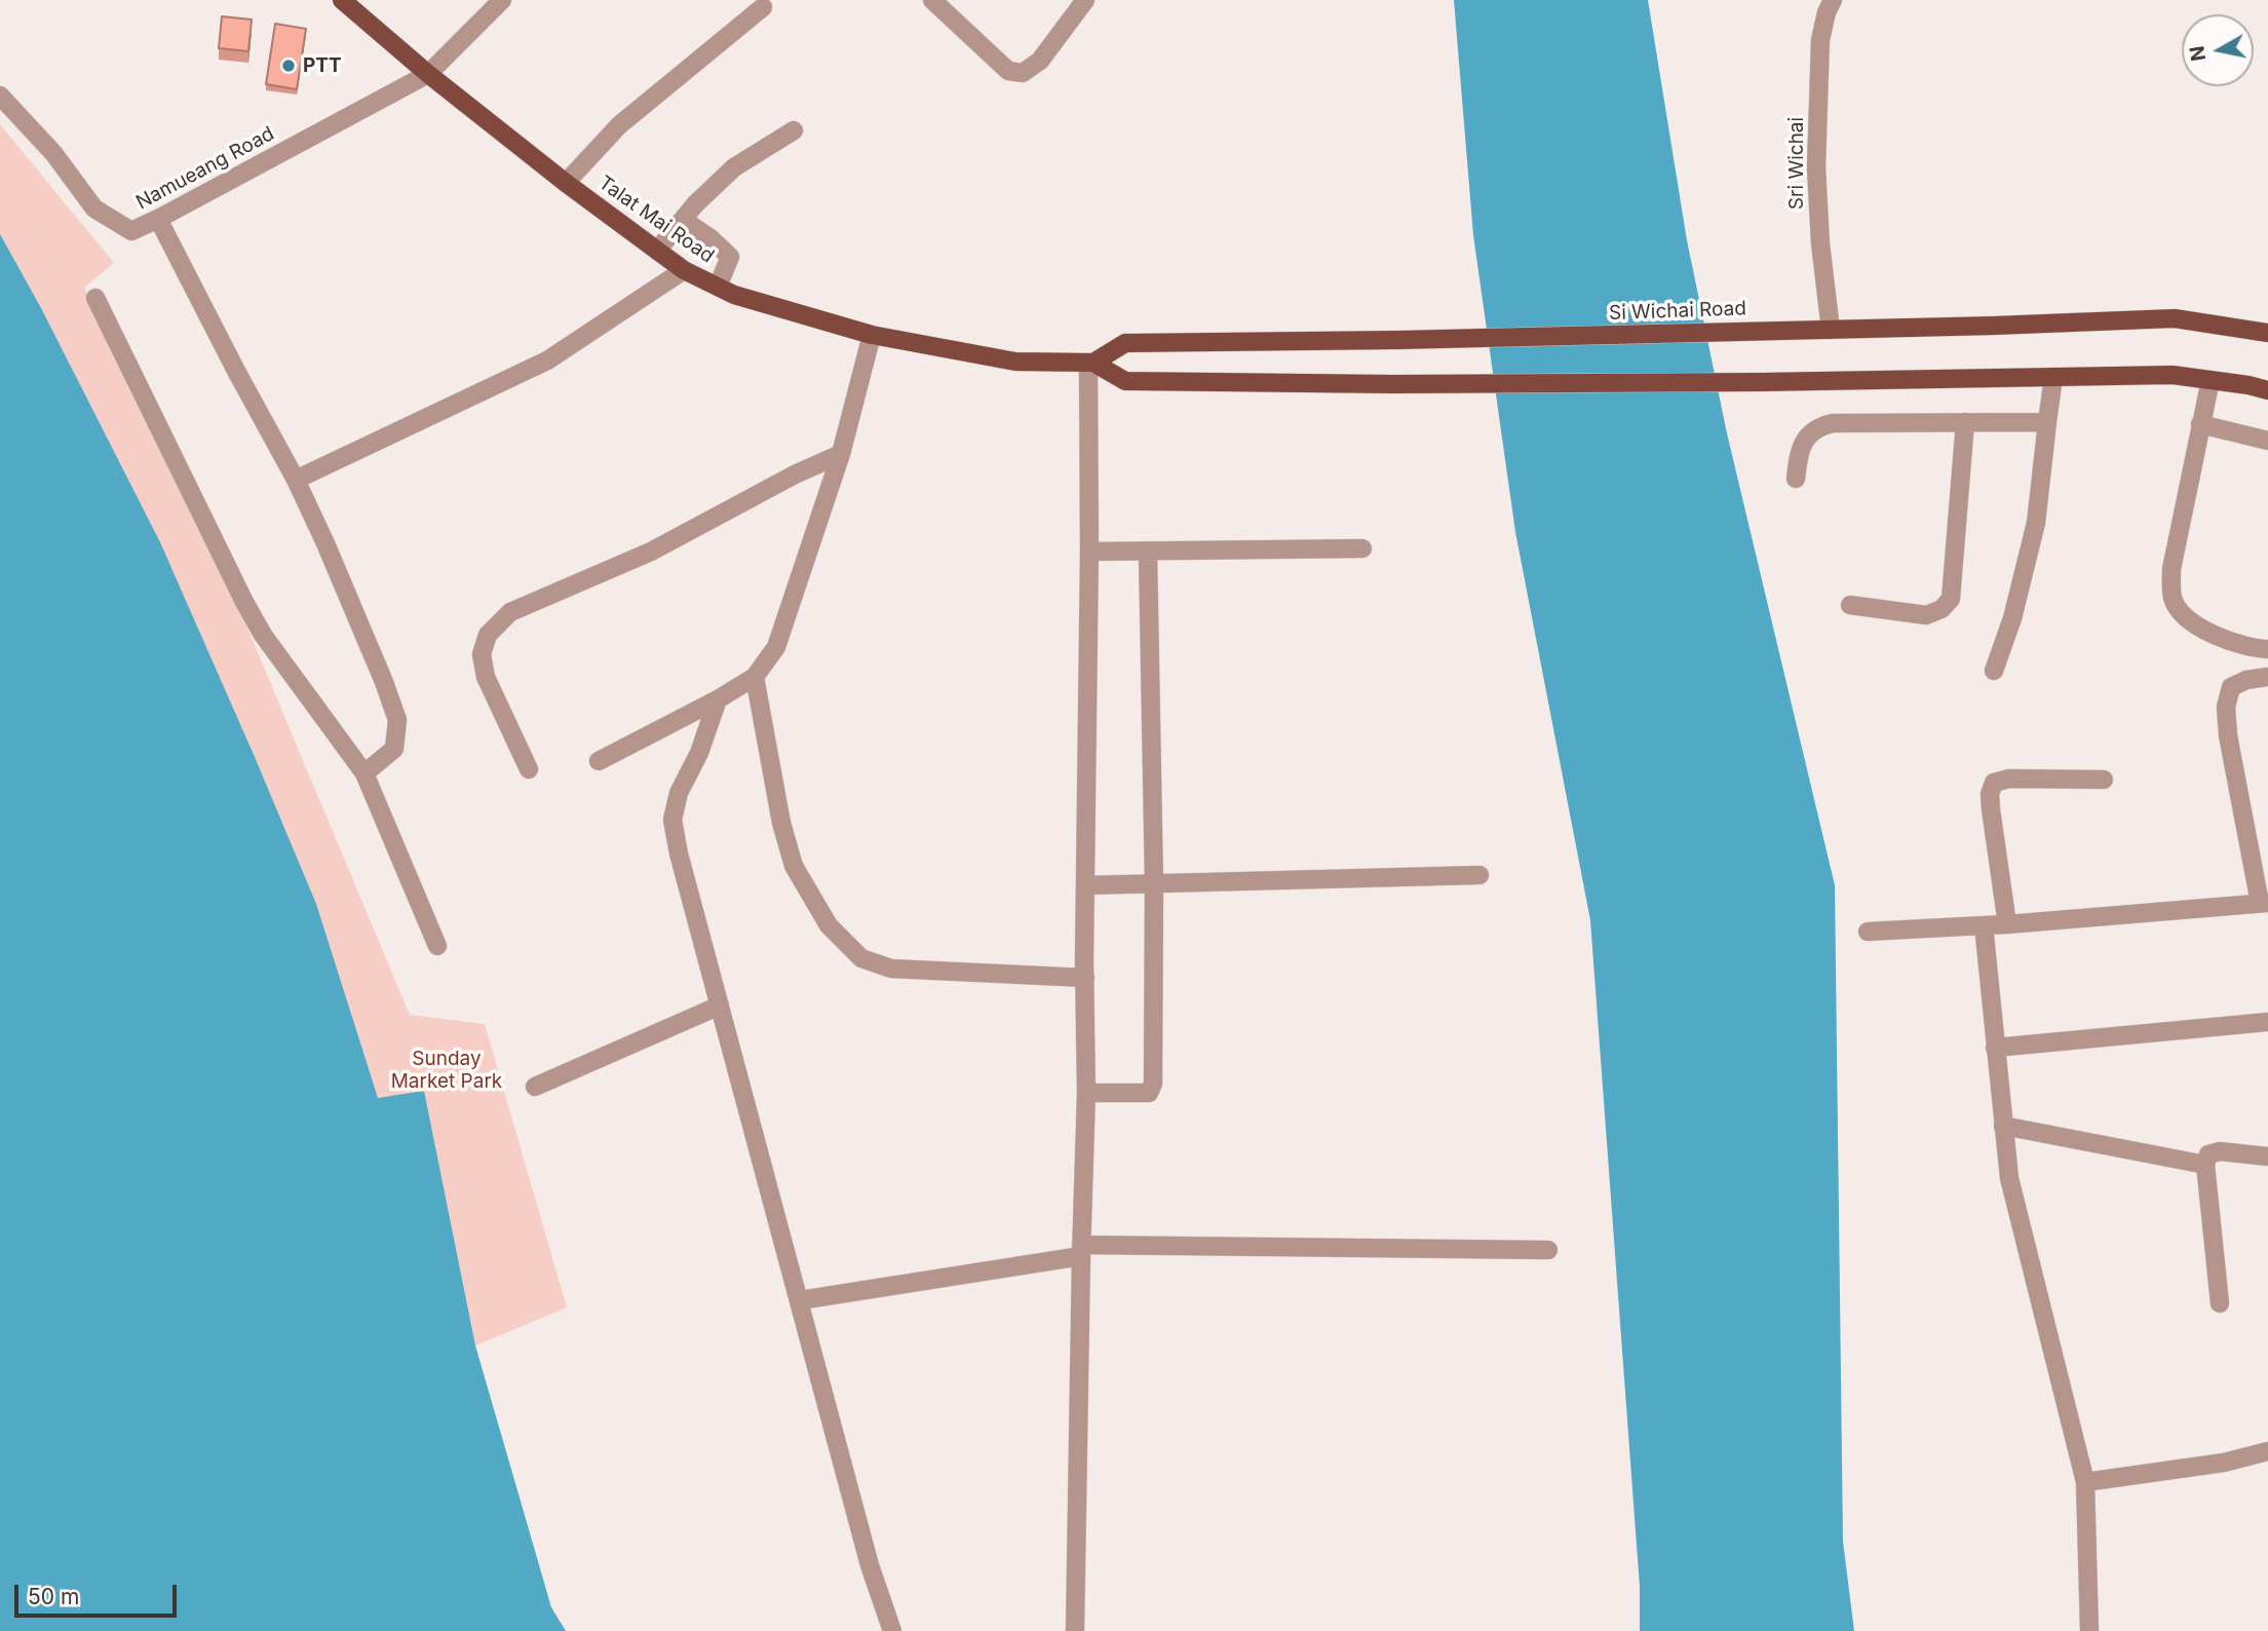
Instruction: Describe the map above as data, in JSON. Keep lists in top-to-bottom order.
{
  "streets": {
    "main road": ["Talat Mai Road", "Si Wichai Road"],
    "street": ["Sri Wichai", "Namueang Road"]
  },
  "crossings": [
    ["Sri Wichai", "Si Wichai Road"],
    ["Namueang Road", "Talat Mai Road"],
    ["Talat Mai Road", "Si Wichai Road"]
  ],
  "parks": ["Sunday Market Park"],
  "places": ["PTT"],
  "scale_bar": "50 m",
  "north": "left"
}
